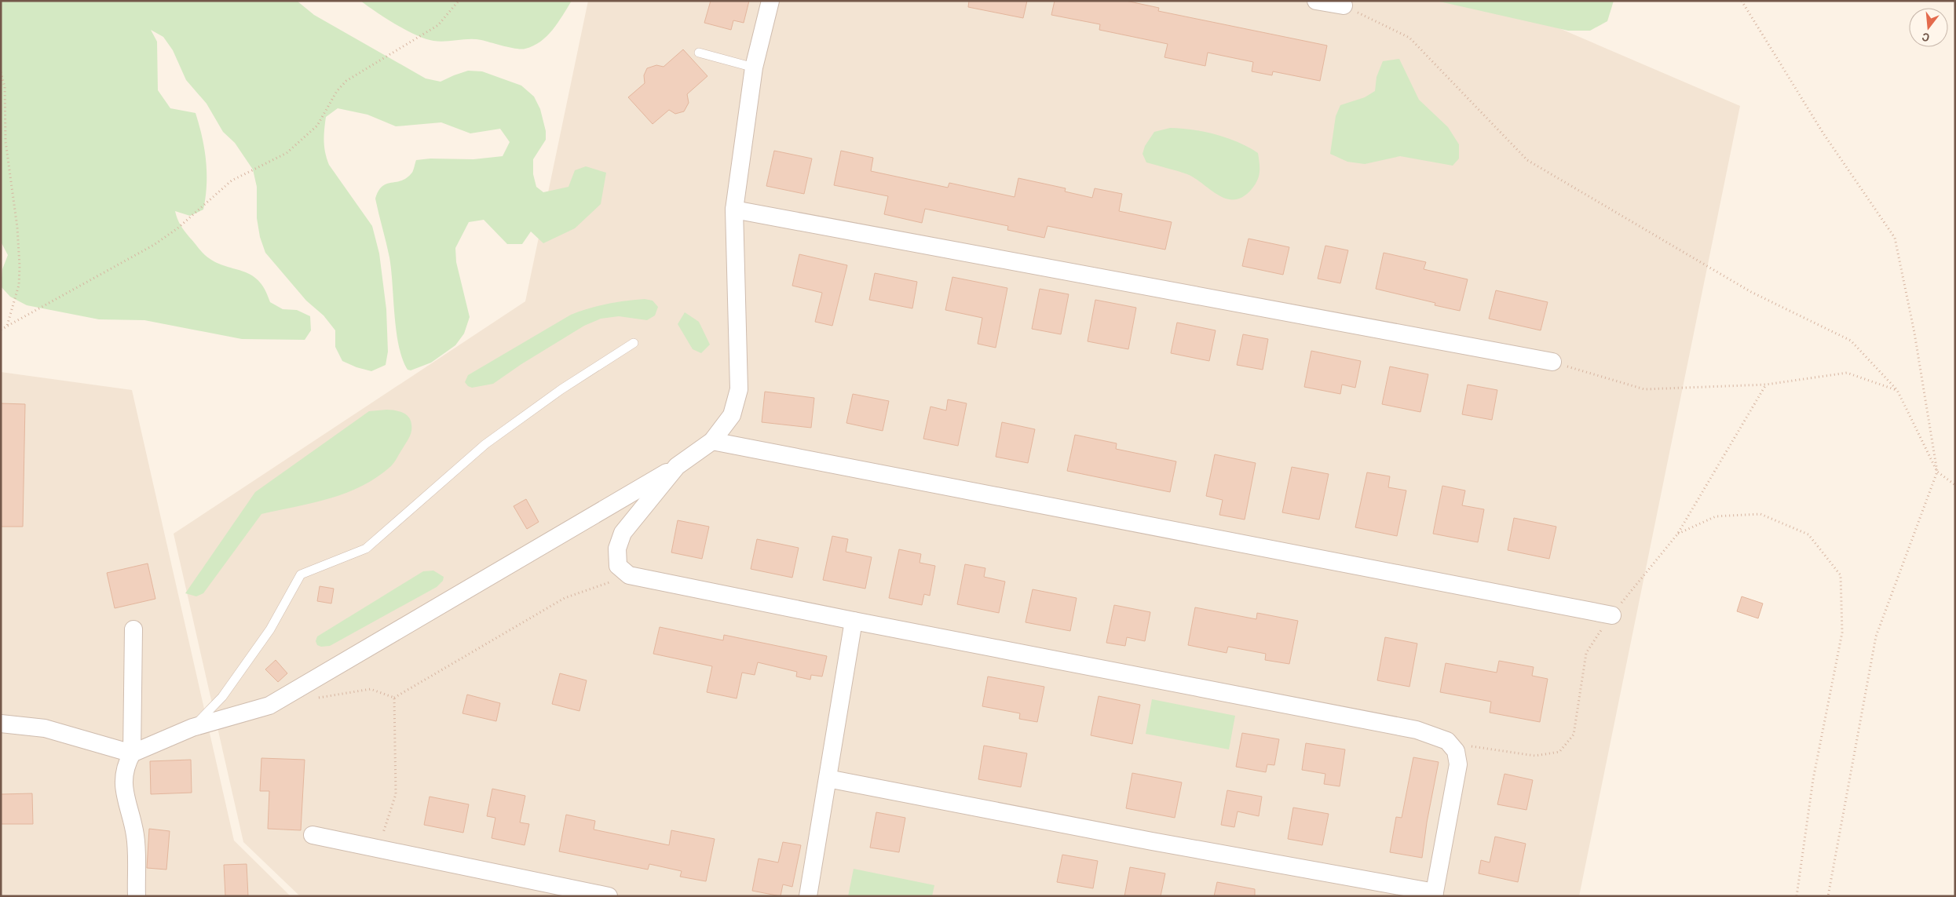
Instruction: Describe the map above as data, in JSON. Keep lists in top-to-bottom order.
{
  "north": "bottom"
}
